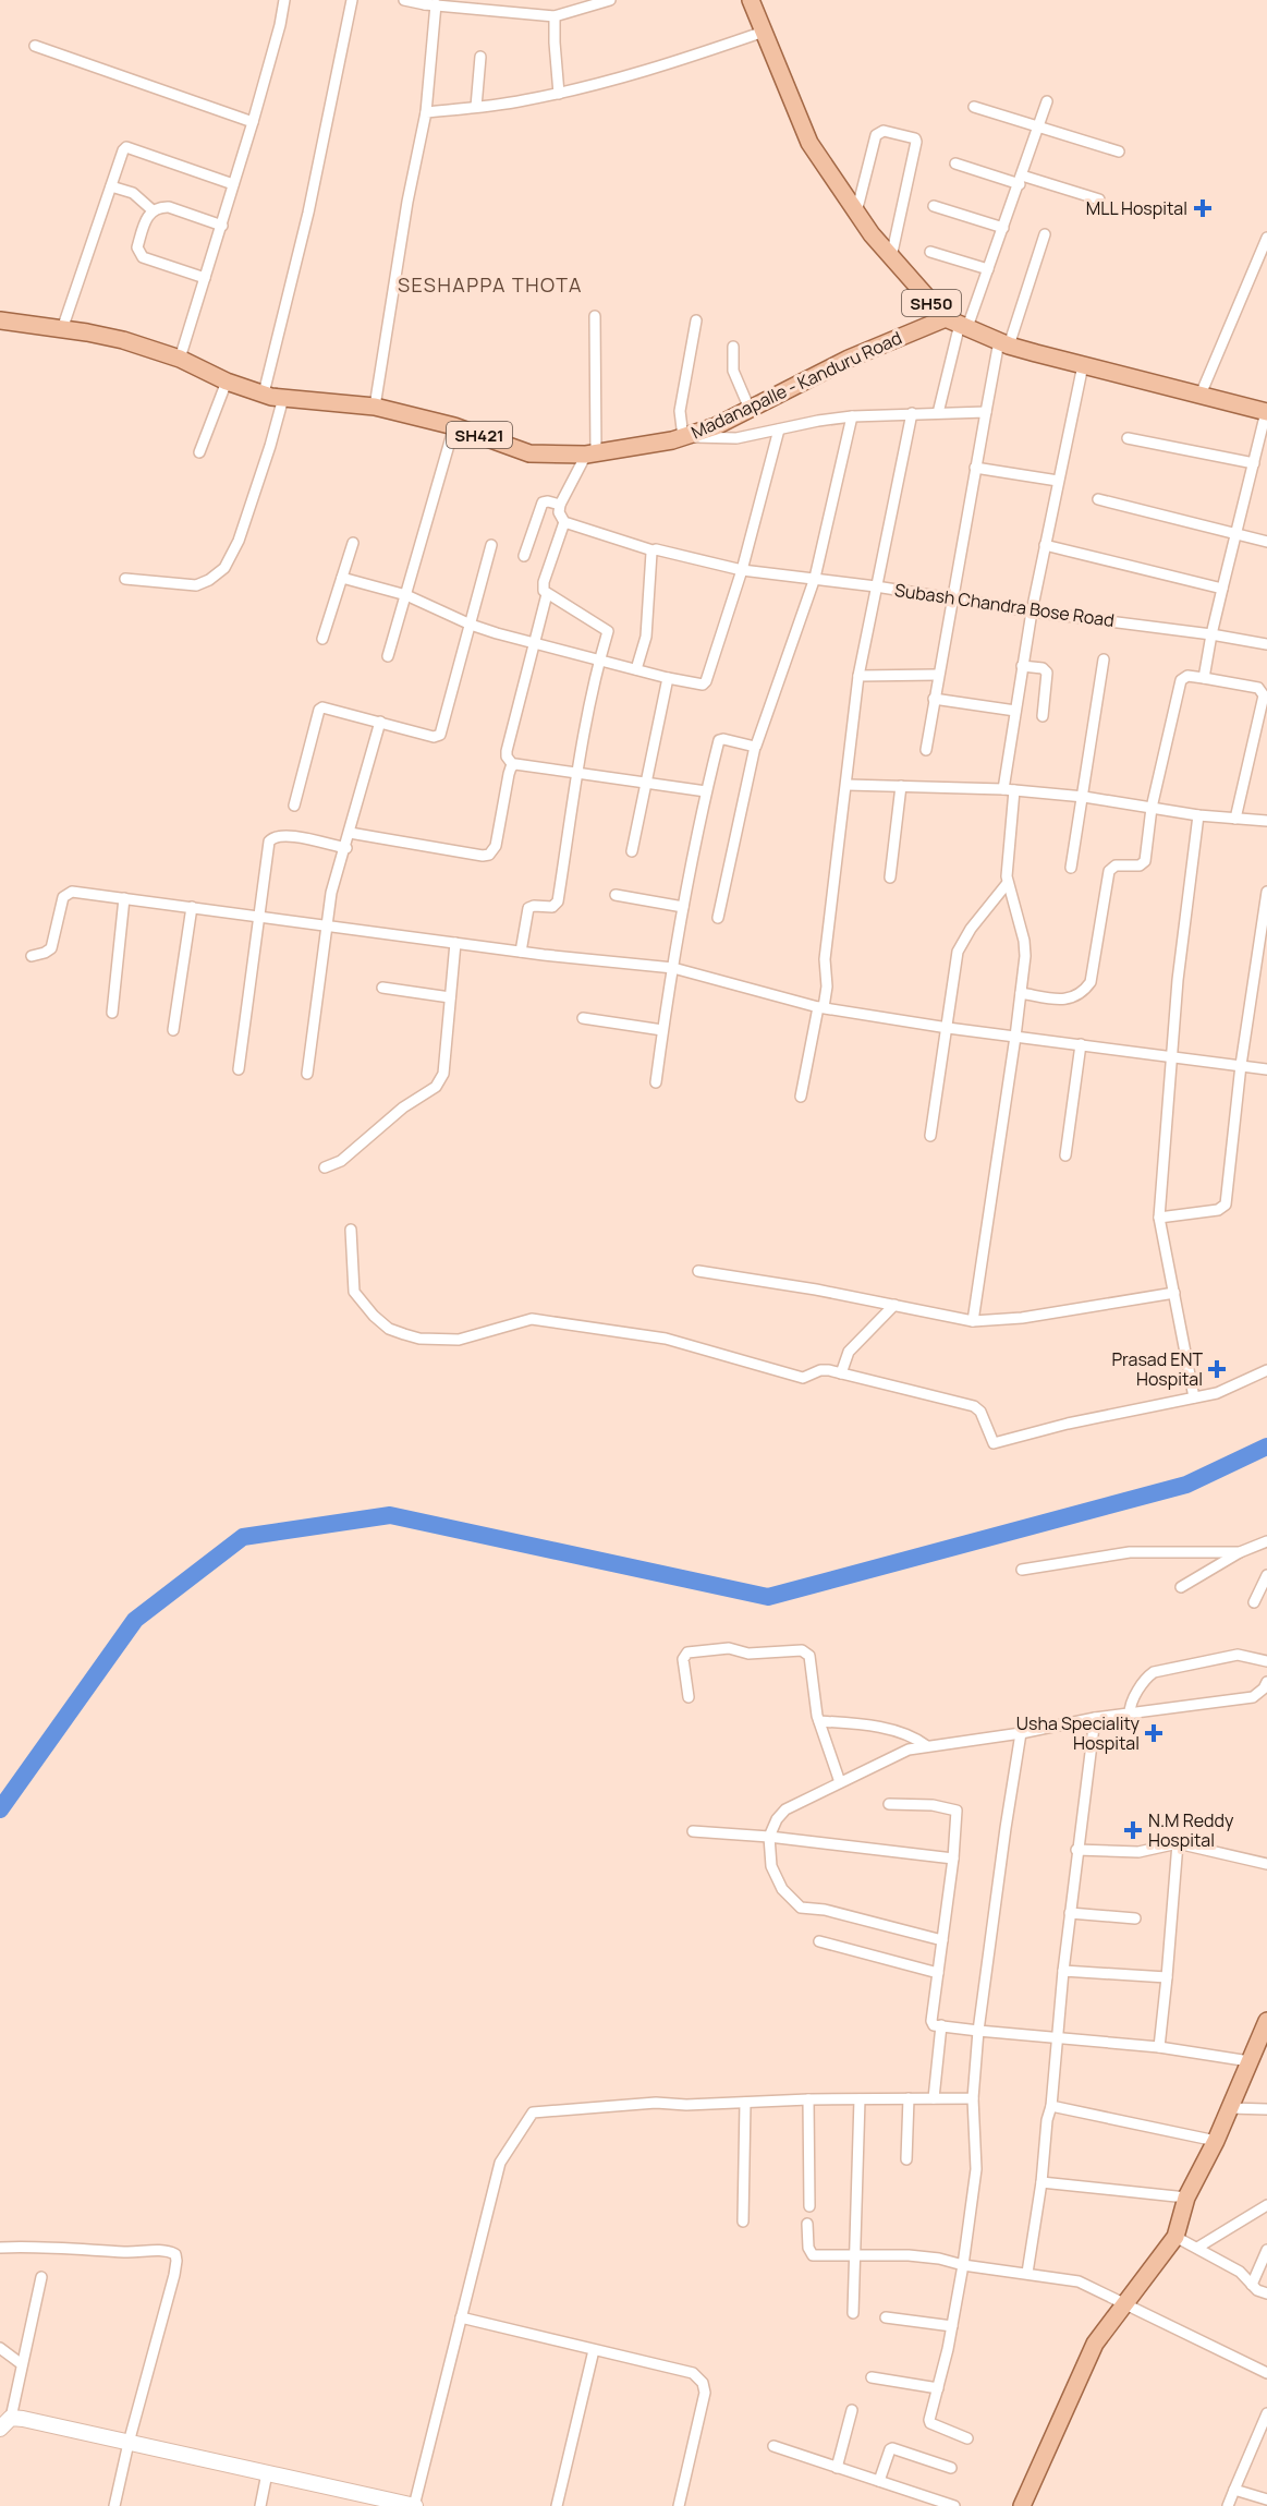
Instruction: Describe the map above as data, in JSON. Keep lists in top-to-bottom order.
{
  "streets": {
    "main road": ["SH50", "Madanapalle - Kanduru Road", "SH421"],
    "street": ["Subash Chandra Bose Road"]
  },
  "crossings": [
    ["SH50", "Madanapalle - Kanduru Road"]
  ],
  "districts": ["SESHAPPA THOTA"],
  "places": {
    "health": [
      "MLL Hospital",
      "Prasad ENT Hospital",
      "Usha Speciality Hospital",
      "N.M Reddy Hospital"
    ]
  }
}
